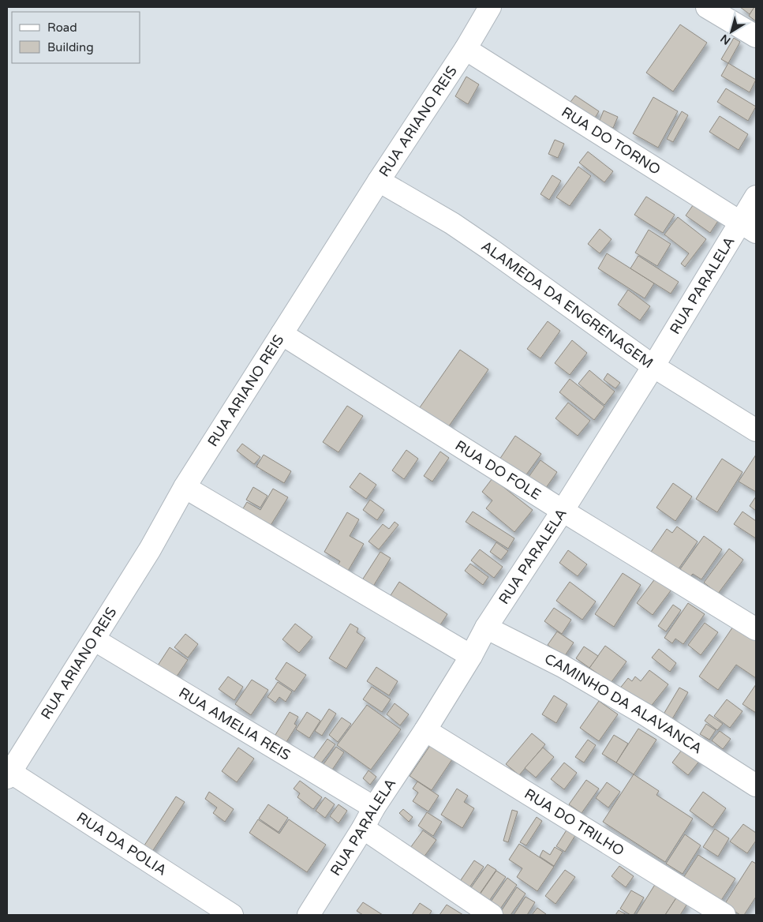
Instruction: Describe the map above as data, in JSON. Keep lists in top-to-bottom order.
{
  "streets": {
    "street": [
      "RUA ARIANO REIS",
      "RUA DO TORNO",
      "RUA PARALELA",
      "ALAMEDA DA ENGRENAGEM",
      "RUA DO FOLE",
      "CAMINHO DA ALAVANCA",
      "RUA AMELIA REIS",
      "RUA DO TRILHO",
      "RUA DA POLIA"
    ]
  },
  "crossings": [
    ["RUA ARIANO REIS", "RUA DO TORNO"],
    ["RUA ARIANO REIS", "ALAMEDA DA ENGRENAGEM"],
    ["RUA ARIANO REIS", "RUA DO FOLE"],
    ["RUA ARIANO REIS", "RUA AMELIA REIS"],
    ["RUA ARIANO REIS", "RUA DA POLIA"],
    ["RUA DO TORNO", "RUA PARALELA"],
    ["RUA PARALELA", "ALAMEDA DA ENGRENAGEM"],
    ["RUA PARALELA", "RUA DO FOLE"],
    ["RUA PARALELA", "CAMINHO DA ALAVANCA"],
    ["RUA PARALELA", "RUA AMELIA REIS"],
    ["RUA PARALELA", "RUA DO TRILHO"]
  ],
  "legend": ["Road", "Building"],
  "north": "bottom left"
}
